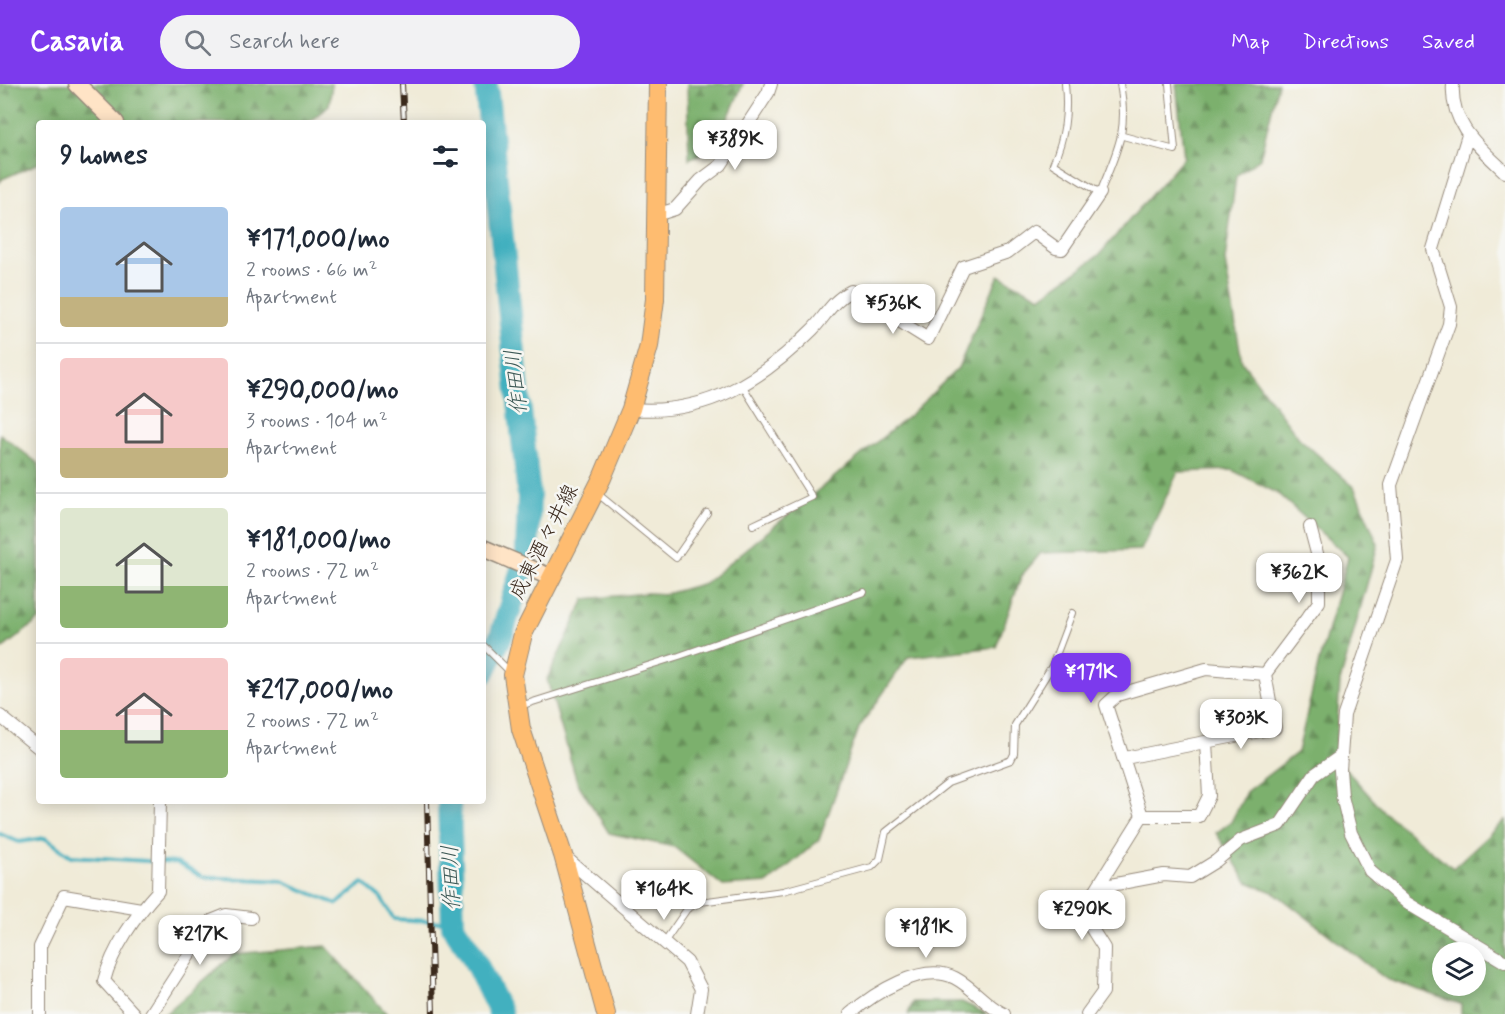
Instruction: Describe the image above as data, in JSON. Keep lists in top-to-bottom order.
{
  "streets": {
    "main road": ["成東酒々井線"]
  },
  "water": ["作田川"],
  "page": {
    "header": "Casavia",
    "search": "Search here",
    "nav": ["Map", "Directions", "Saved"],
    "price": [
      "¥389K",
      "¥536K",
      "¥362K",
      "¥171K",
      "¥303K",
      "¥164K",
      "¥290K",
      "¥181K",
      "¥217K"
    ],
    "heading": "9 homes",
    "list": [
      {
        "name": "¥171,000/mo",
        "note": "2 rooms · 66 m² · Apartment"
      },
      {
        "name": "¥290,000/mo",
        "note": "3 rooms · 104 m² · Apartment"
      },
      {
        "name": "¥181,000/mo",
        "note": "2 rooms · 72 m² · Apartment"
      },
      {
        "name": "¥217,000/mo",
        "note": "2 rooms · 72 m² · Apartment"
      }
    ]
  }
}
